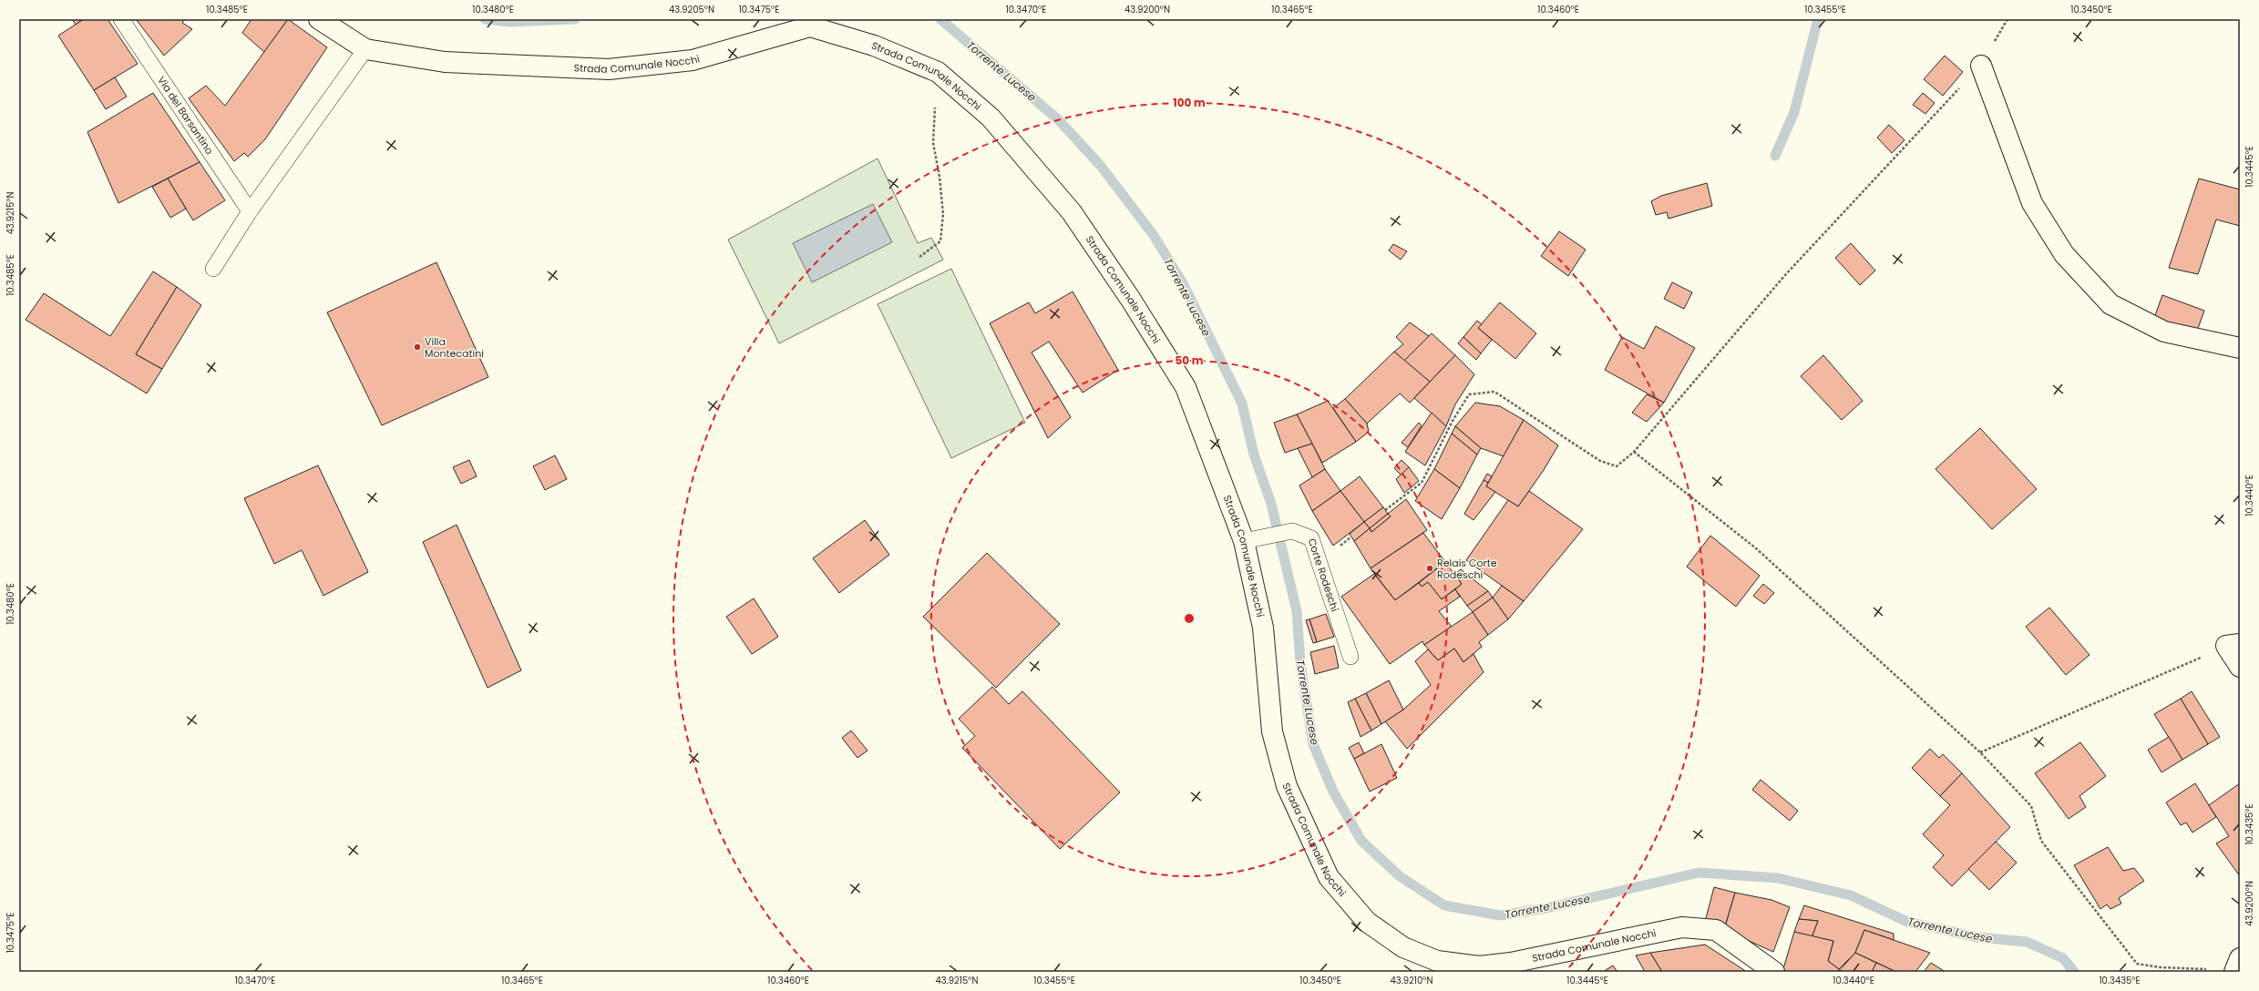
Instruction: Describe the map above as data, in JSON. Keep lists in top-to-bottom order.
{
  "streets": {
    "street": ["Strada Comunale Nocchi"],
    "lane": ["Via del Barsantino", "Corte Rodeschi"]
  },
  "crossings": [
    ["Strada Comunale Nocchi", "Corte Rodeschi"]
  ],
  "water": ["Torrente Lucese"],
  "places": ["Villa Montecatini", "Relais Corte Rodeschi"],
  "coordinates": [
    "10.3485°E",
    "10.3480°E",
    "43.9205°N",
    "10.3475°E",
    "10.3470°E",
    "43.9200°N",
    "10.3465°E",
    "10.3460°E",
    "10.3455°E",
    "10.3450°E",
    "10.3445°E",
    "43.9215°N",
    "10.3440°E",
    "10.3435°E",
    "43.9210°N"
  ],
  "rings": ["100 m", "50 m"]
}
